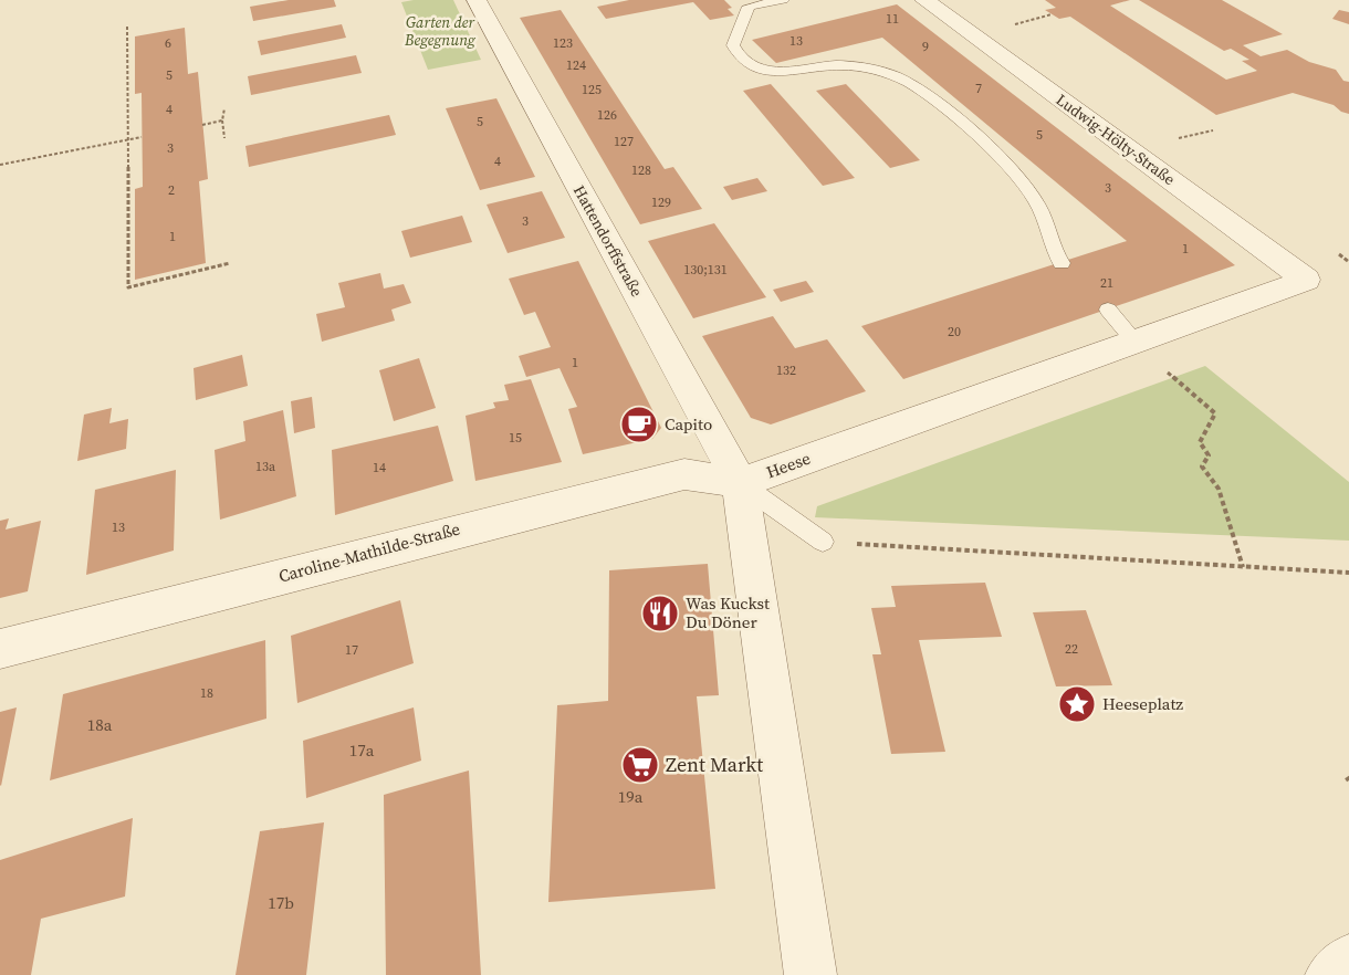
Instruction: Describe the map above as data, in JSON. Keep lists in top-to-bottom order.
{
  "streets": {
    "street": [
      "Ludwig-Hölty-Straße",
      "Hattendorffstraße",
      "Heese",
      "Caroline-Mathilde-Straße"
    ]
  },
  "crossings": [
    ["Ludwig-Hölty-Straße", "Heese"],
    ["Hattendorffstraße", "Heese"],
    ["Hattendorffstraße", "Caroline-Mathilde-Straße"],
    ["Heese", "Caroline-Mathilde-Straße"]
  ],
  "parks": ["Garten der Begegnung"],
  "places": {
    "cafe": ["Capito"],
    "restaurant": ["Was Kuckst Du Döner"],
    "place": ["Heeseplatz"],
    "supermarket": ["Zent Markt"]
  },
  "house_numbers": [
    "11",
    "13",
    "6",
    "123",
    "9",
    "124",
    "5",
    "7",
    "125",
    "4",
    "126",
    "5",
    "5",
    "127",
    "3",
    "4",
    "128",
    "3",
    "2",
    "129",
    "3",
    "1",
    "1",
    "130;131",
    "21",
    "20",
    "1",
    "132",
    "15",
    "13a",
    "14",
    "13",
    "22",
    "17",
    "18",
    "18a",
    "17a",
    "19a",
    "17b"
  ]
}
